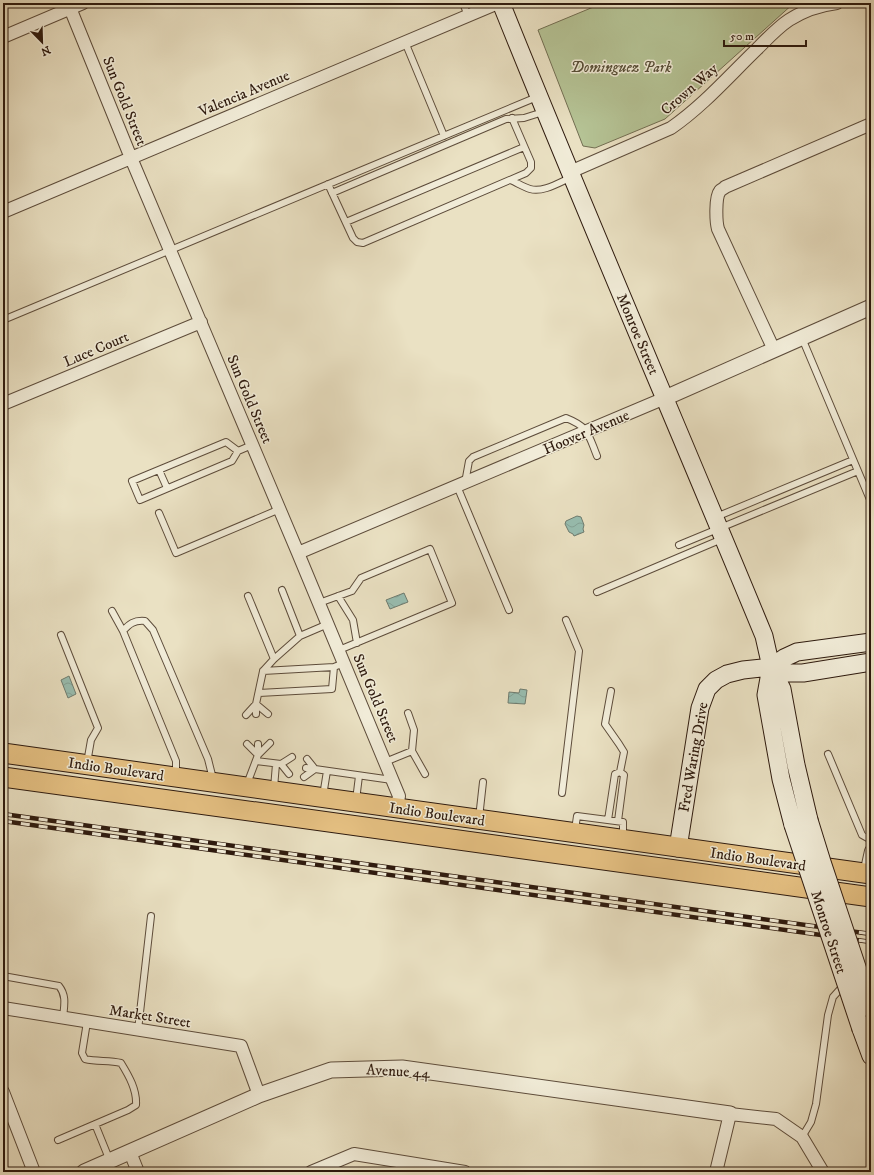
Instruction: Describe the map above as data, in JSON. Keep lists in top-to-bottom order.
{
  "streets": {
    "main road": ["Monroe Street", "Fred Waring Drive", "Indio Boulevard"],
    "street": [
      "Crown Way",
      "Valencia Avenue",
      "Sun Gold Street",
      "Luce Court",
      "Hoover Avenue",
      "Market Street",
      "Avenue 44"
    ]
  },
  "crossings": [
    ["Crown Way", "Monroe Street"],
    ["Valencia Avenue", "Sun Gold Street"],
    ["Valencia Avenue", "Monroe Street"],
    ["Sun Gold Street", "Luce Court"],
    ["Sun Gold Street", "Hoover Avenue"],
    ["Sun Gold Street", "Indio Boulevard"],
    ["Monroe Street", "Hoover Avenue"],
    ["Monroe Street", "Fred Waring Drive"],
    ["Fred Waring Drive", "Indio Boulevard"],
    ["Market Street", "Avenue 44"]
  ],
  "parks": ["Dominguez Park"],
  "scale_bar": "50 m",
  "north": "bottom right"
}
